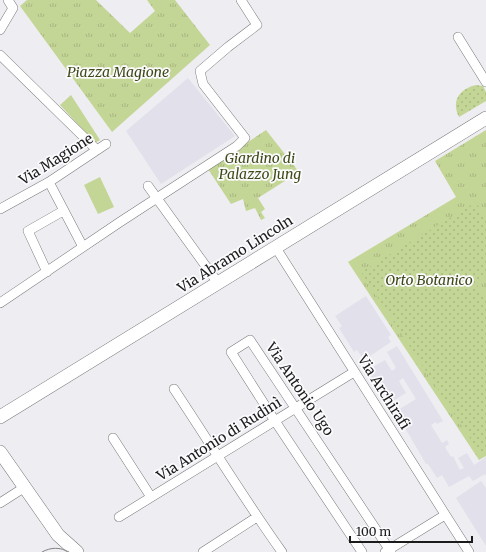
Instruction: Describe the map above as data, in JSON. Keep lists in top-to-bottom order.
{
  "streets": {
    "street": [
      "Via Magione",
      "Via Abramo Lincoln",
      "Via Antonio Ugo",
      "Via Archirafi",
      "Via Antonio di Rudinì"
    ]
  },
  "crossings": [
    ["Via Abramo Lincoln", "Via Archirafi"],
    ["Via Antonio Ugo", "Via Antonio di Rudinì"],
    ["Via Archirafi", "Via Antonio di Rudinì"]
  ],
  "parks": ["Piazza Magione", "Giardino di Palazzo Jung", "Orto Botanico"],
  "scale_bar": "100 m"
}
